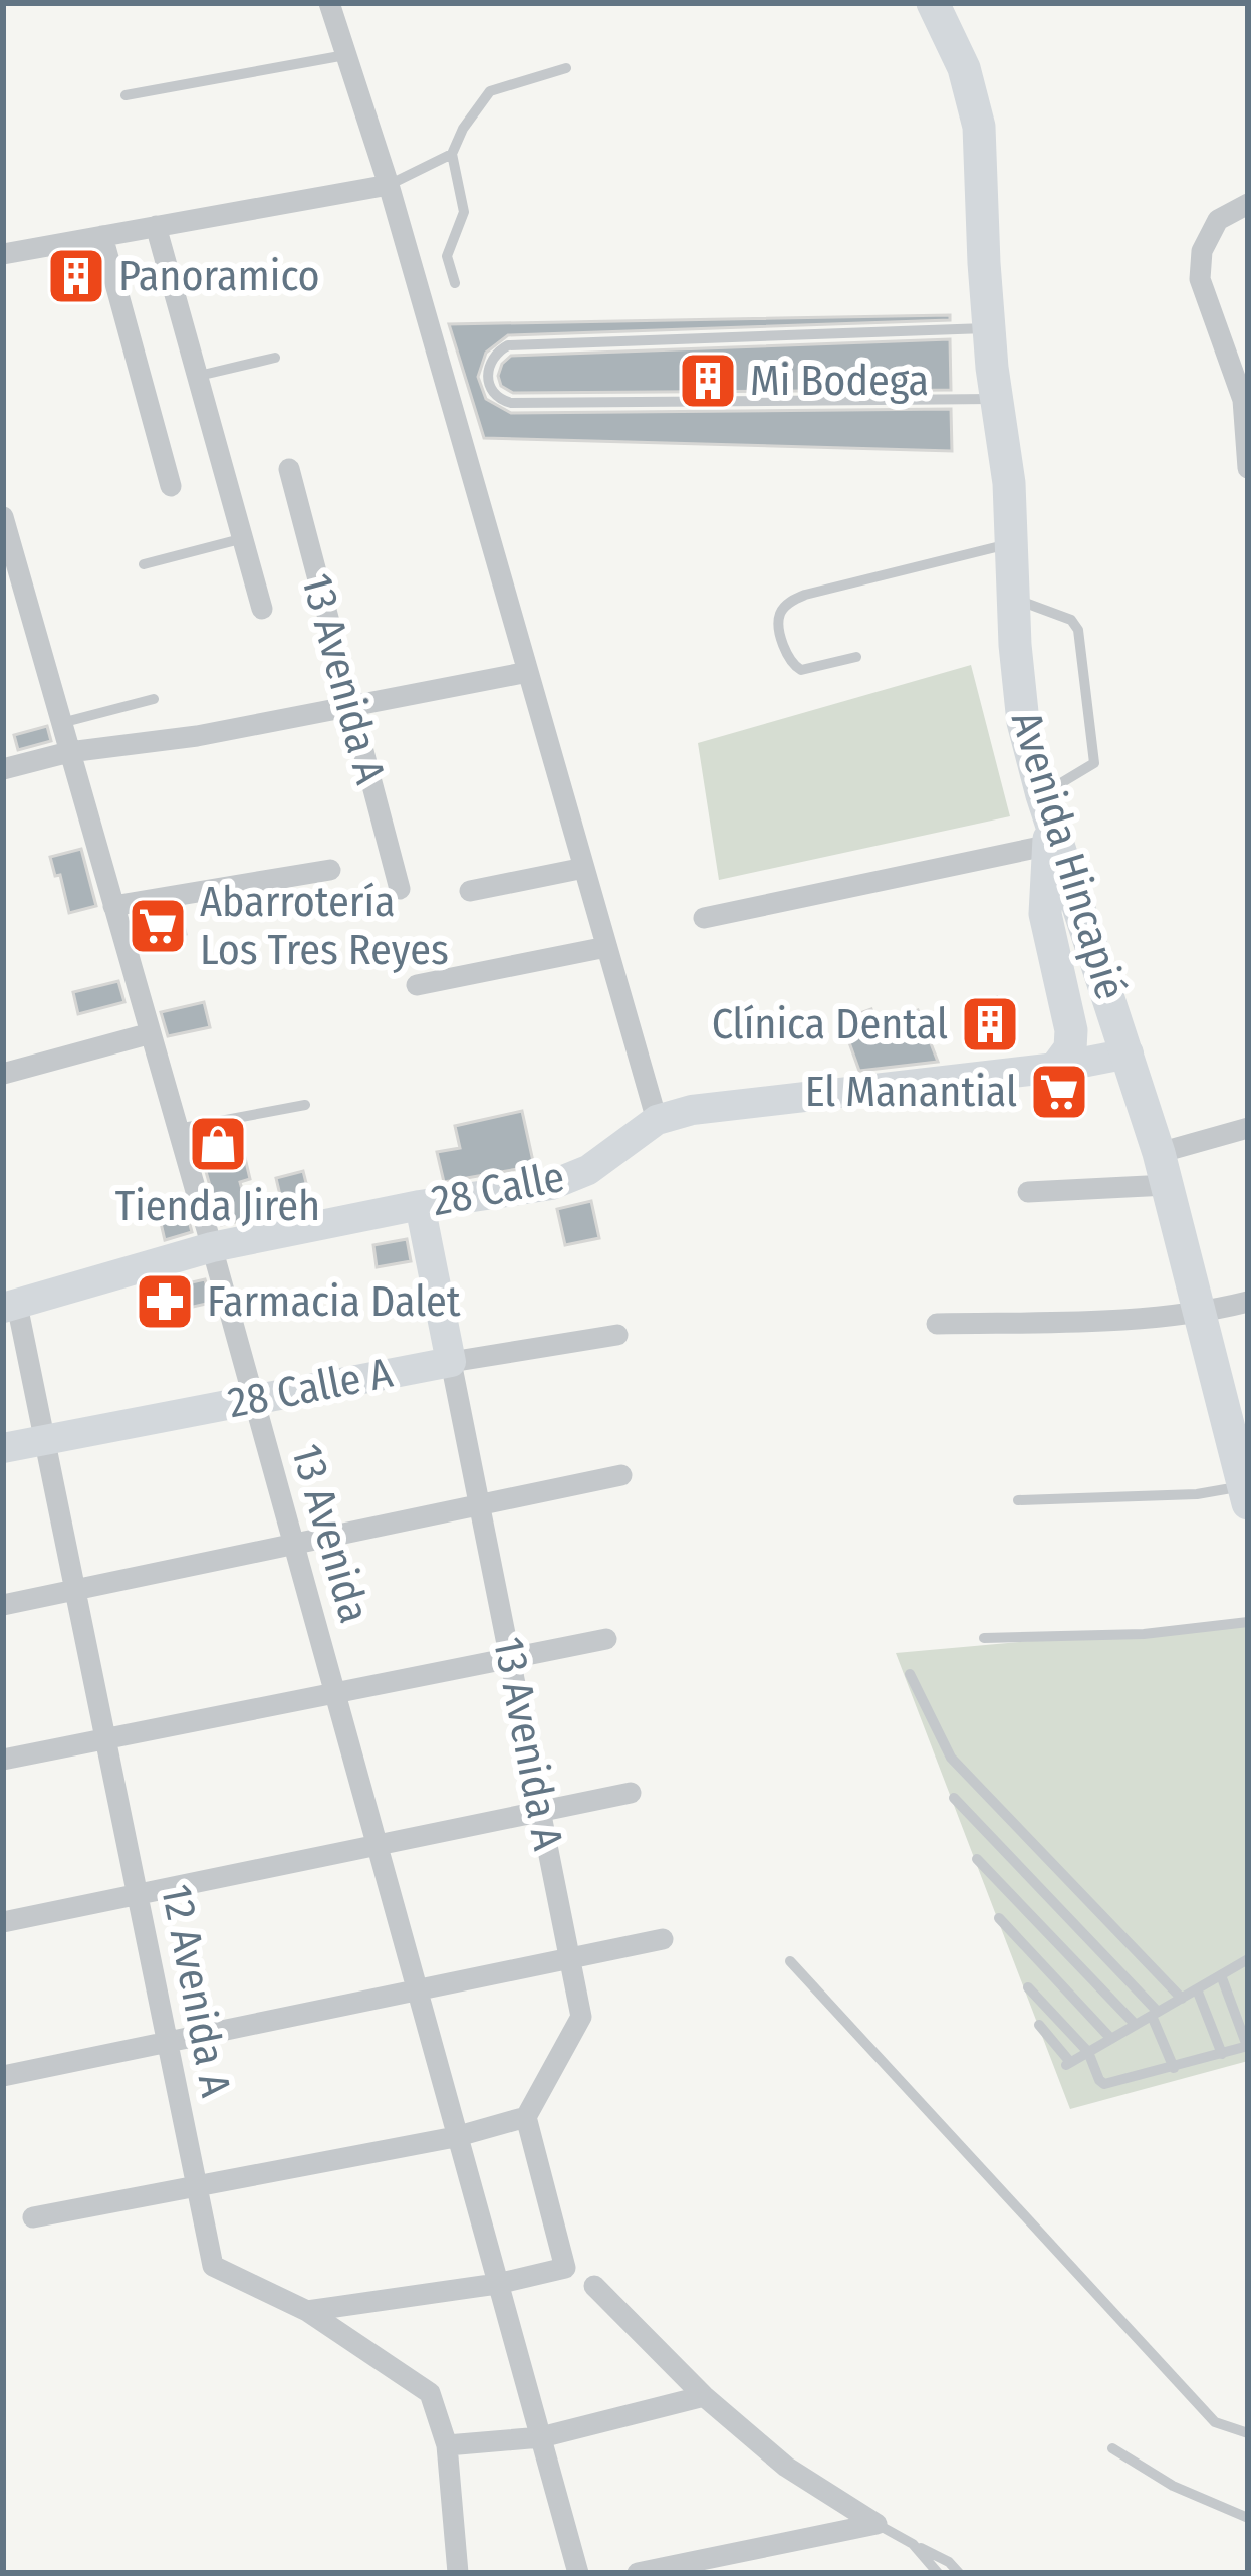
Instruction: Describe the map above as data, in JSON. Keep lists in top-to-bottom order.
{
  "streets": {
    "main road": [
      "13 Avenida A",
      "Avenida Hincapié",
      "28 Calle",
      "28 Calle A"
    ],
    "street": ["13 Avenida", "12 Avenida A"]
  },
  "crossings": [
    ["13 Avenida A", "28 Calle"],
    ["13 Avenida A", "28 Calle A"],
    ["Avenida Hincapié", "28 Calle"],
    ["28 Calle", "13 Avenida"],
    ["28 Calle", "12 Avenida A"],
    ["28 Calle A", "13 Avenida"],
    ["28 Calle A", "12 Avenida A"]
  ],
  "places": {
    "building": ["Panoramico", "Mi Bodega", "Clínica Dental"],
    "supermarket": ["Abarrotería Los Tres Reyes", "El Manantial"],
    "shop": ["Tienda Jireh"],
    "pharmacy": ["Farmacia Dalet"]
  }
}
